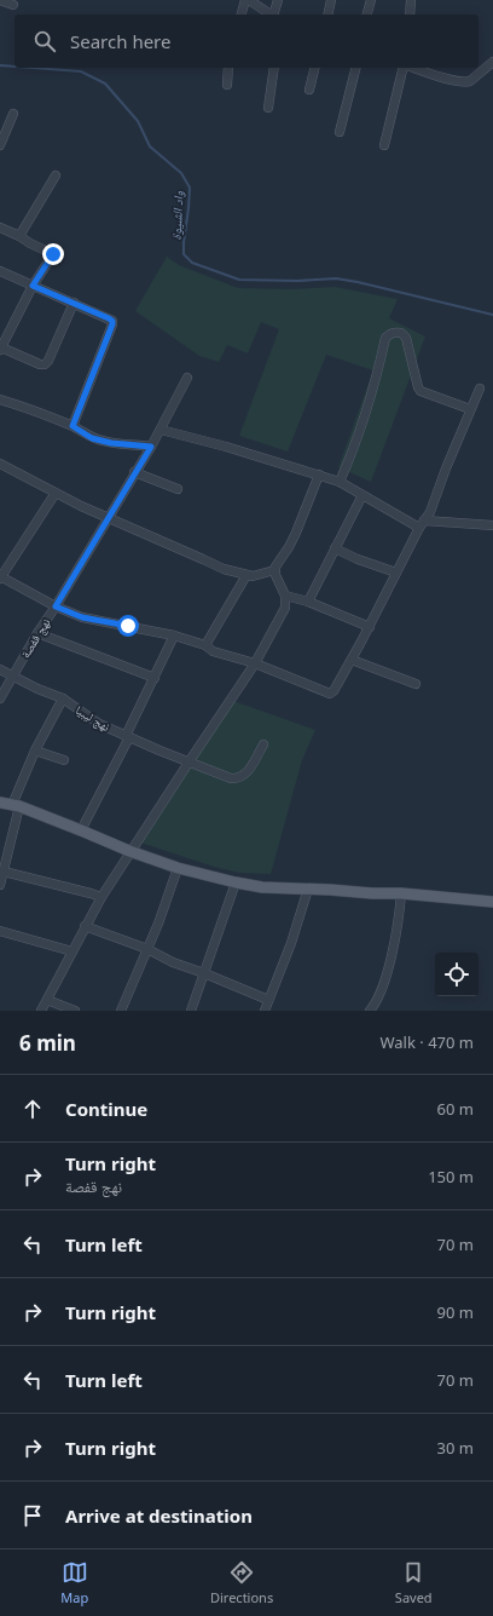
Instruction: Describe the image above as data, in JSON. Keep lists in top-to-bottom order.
{
  "streets": {
    "street": ["نهج قفصة", "نهج ليبيا"]
  },
  "crossings": [
    ["نهج قفصة", "نهج ليبيا"]
  ],
  "water": ["واد الشيوة"],
  "page": {
    "search": "Search here",
    "heading": ["6 min", "Walk · 470 m"],
    "list": [
      ["Continue", "60 m"],
      ["Turn right", "نهج قفصة", "150 m"],
      ["Turn left", "70 m"],
      ["Turn right", "90 m"],
      ["Turn left", "70 m"],
      ["Turn right", "30 m"],
      "Arrive at destination"
    ],
    "nav": ["Map", "Directions", "Saved"]
  }
}
